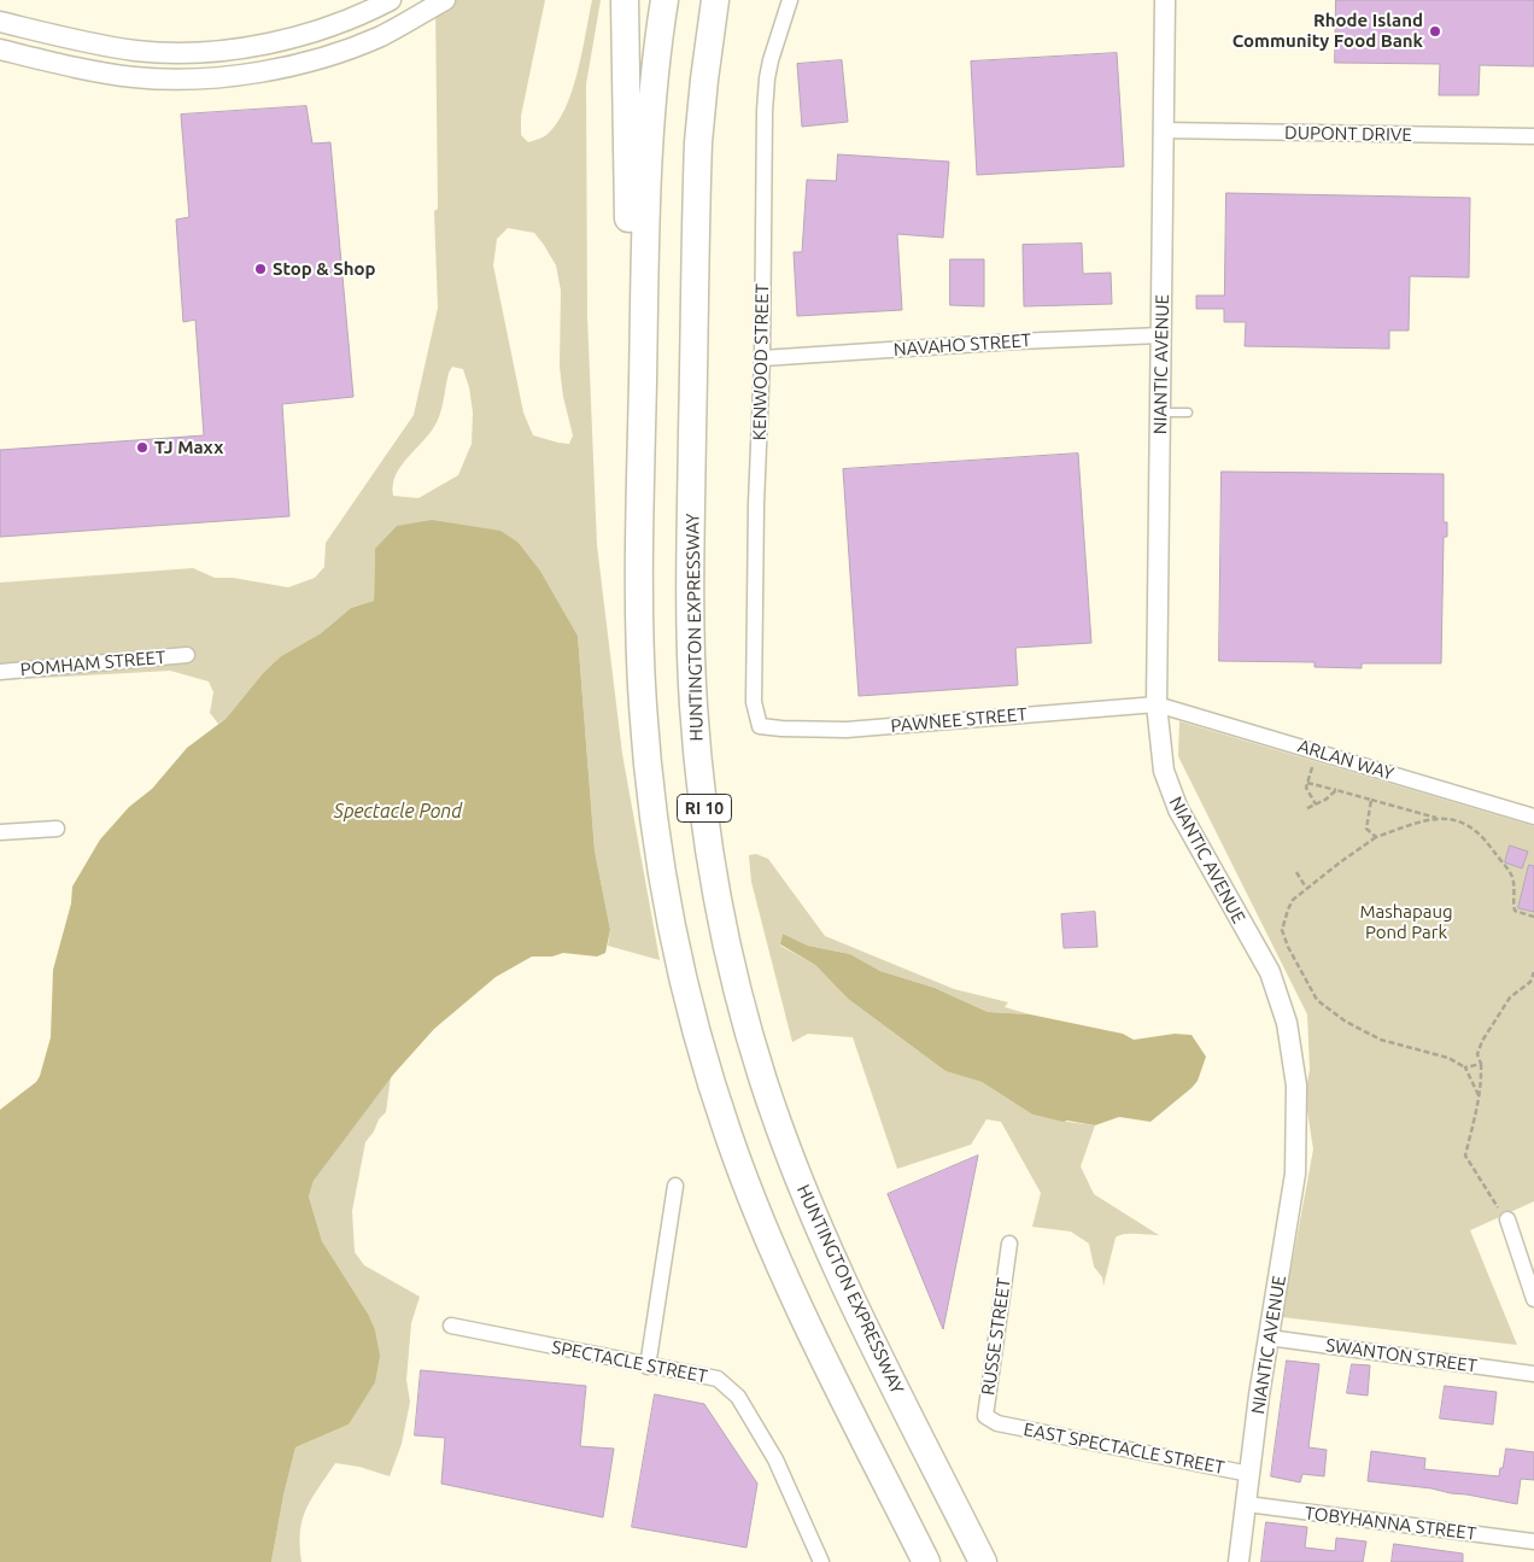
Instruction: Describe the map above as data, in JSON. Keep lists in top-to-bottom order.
{
  "streets": {
    "highway": ["HUNTINGTON EXPRESSWAY", "RI 10"],
    "street": [
      "DUPONT DRIVE",
      "NAVAHO STREET",
      "KENWOOD STREET",
      "NIANTIC AVENUE",
      "POMHAM STREET",
      "PAWNEE STREET",
      "ARLAN WAY",
      "RUSSE STREET",
      "SWANTON STREET",
      "SPECTACLE STREET",
      "EAST SPECTACLE STREET",
      "TOBYHANNA STREET"
    ]
  },
  "crossings": [
    ["DUPONT DRIVE", "NIANTIC AVENUE"],
    ["NAVAHO STREET", "KENWOOD STREET"],
    ["NAVAHO STREET", "NIANTIC AVENUE"],
    ["KENWOOD STREET", "PAWNEE STREET"],
    ["NIANTIC AVENUE", "PAWNEE STREET"],
    ["NIANTIC AVENUE", "ARLAN WAY"],
    ["NIANTIC AVENUE", "SWANTON STREET"],
    ["NIANTIC AVENUE", "EAST SPECTACLE STREET"],
    ["NIANTIC AVENUE", "TOBYHANNA STREET"],
    ["PAWNEE STREET", "ARLAN WAY"],
    ["RUSSE STREET", "EAST SPECTACLE STREET"]
  ],
  "water": ["Spectacle Pond"],
  "parks": ["Mashapaug Pond Park"],
  "places": ["Rhode Island Community Food Bank", "Stop & Shop", "TJ Maxx"]
}
